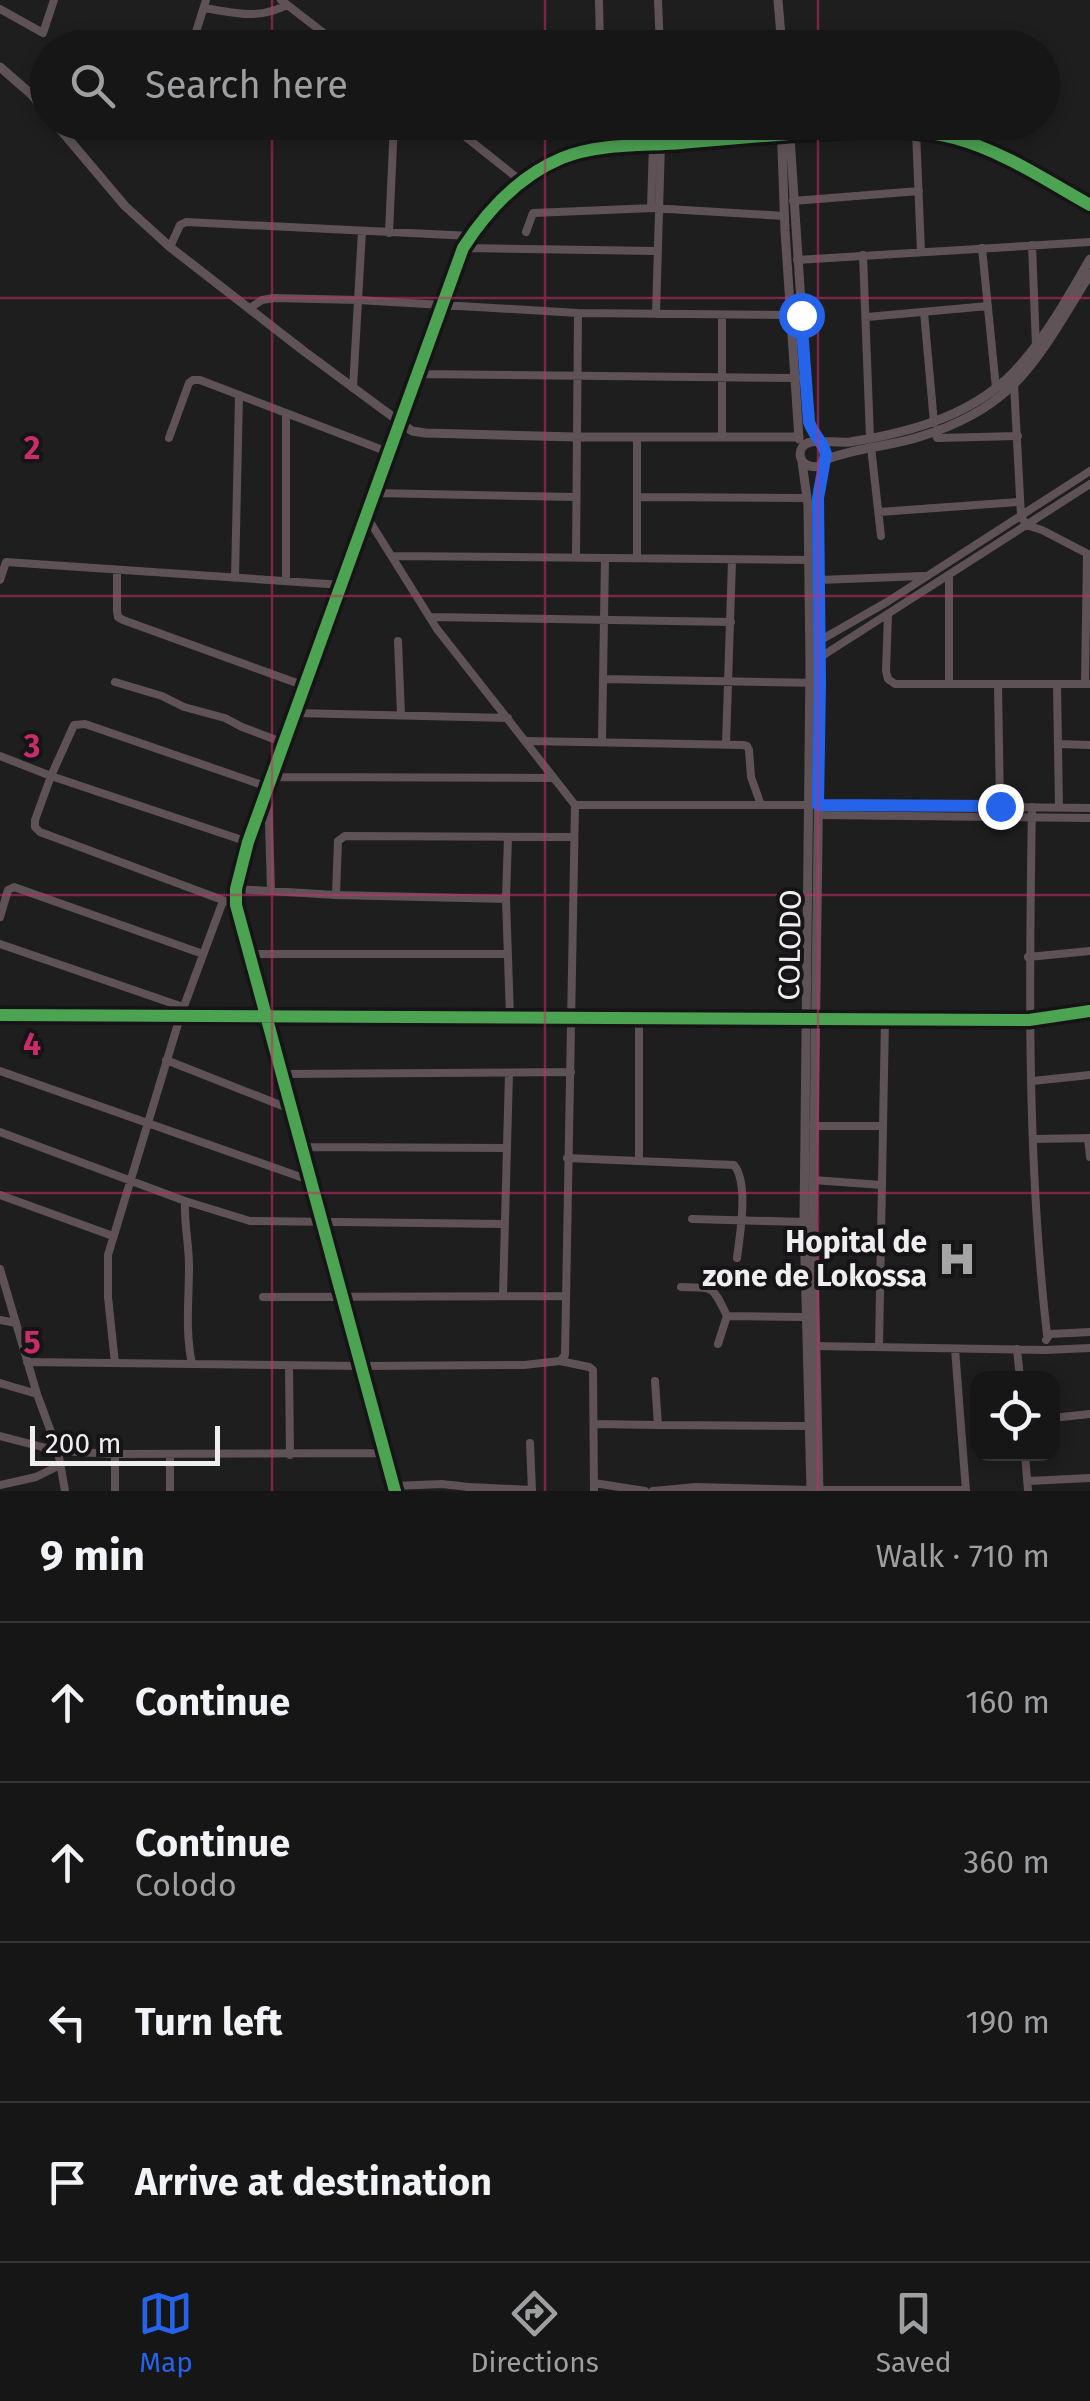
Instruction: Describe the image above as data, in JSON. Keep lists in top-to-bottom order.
{
  "streets": {
    "main road": ["COLODO"]
  },
  "places": {
    "hospital": ["Hopital de zone de Lokossa"]
  },
  "scale_bar": "200 m",
  "page": {
    "search": "Search here",
    "scale": "200 m",
    "heading": ["9 min", "Walk · 710 m"],
    "list": [
      ["Continue", "160 m"],
      ["Continue", "Colodo", "360 m"],
      ["Turn left", "190 m"],
      "Arrive at destination"
    ],
    "nav": ["Map", "Directions", "Saved"]
  },
  "grid": {
    "rows": [
      "2",
      "3",
      "4",
      "5"
    ]
  }
}
